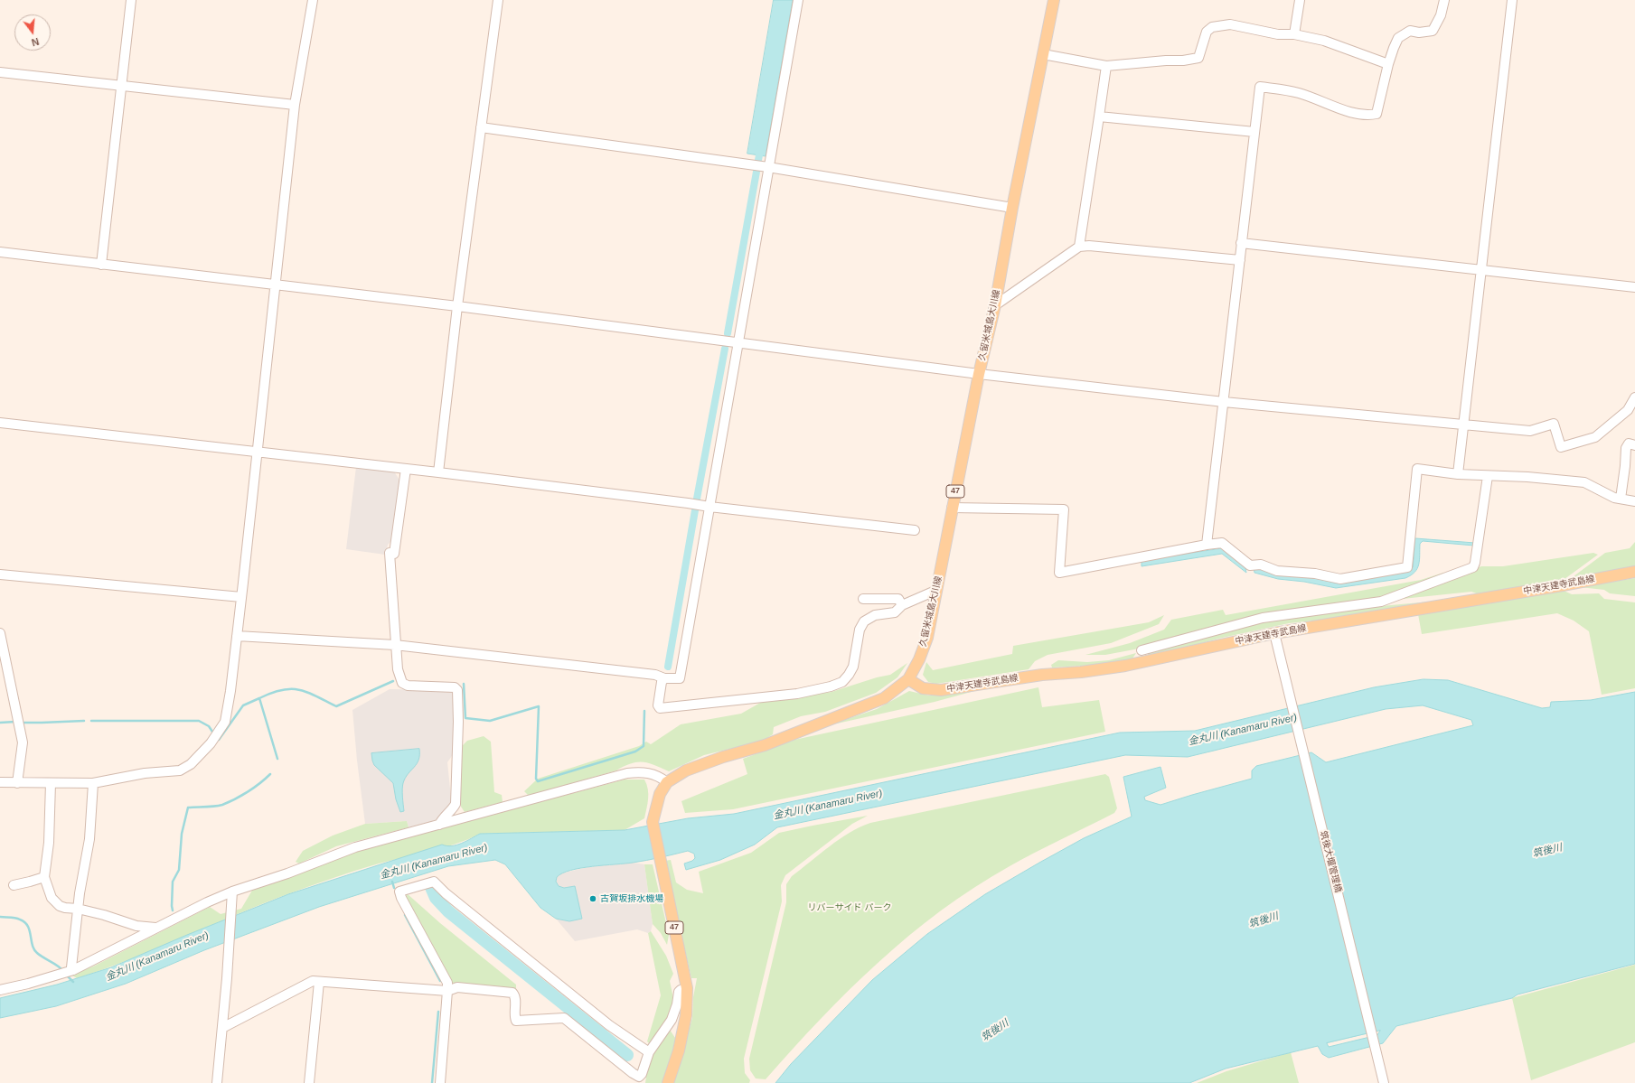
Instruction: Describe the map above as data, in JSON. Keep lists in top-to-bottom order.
{
  "streets": {
    "main road": ["久留米城島大川線", "47", "中津天建寺武島線"],
    "street": ["筑後大堰管理橋"]
  },
  "crossings": [
    ["久留米城島大川線", "47"],
    ["久留米城島大川線", "中津天建寺武島線"],
    ["中津天建寺武島線", "筑後大堰管理橋"]
  ],
  "water": ["金丸川 (Kanamaru River)", "筑後川"],
  "parks": ["リバーサイド パーク"],
  "places": ["古賀坂排水機場"],
  "north": "bottom"
}
